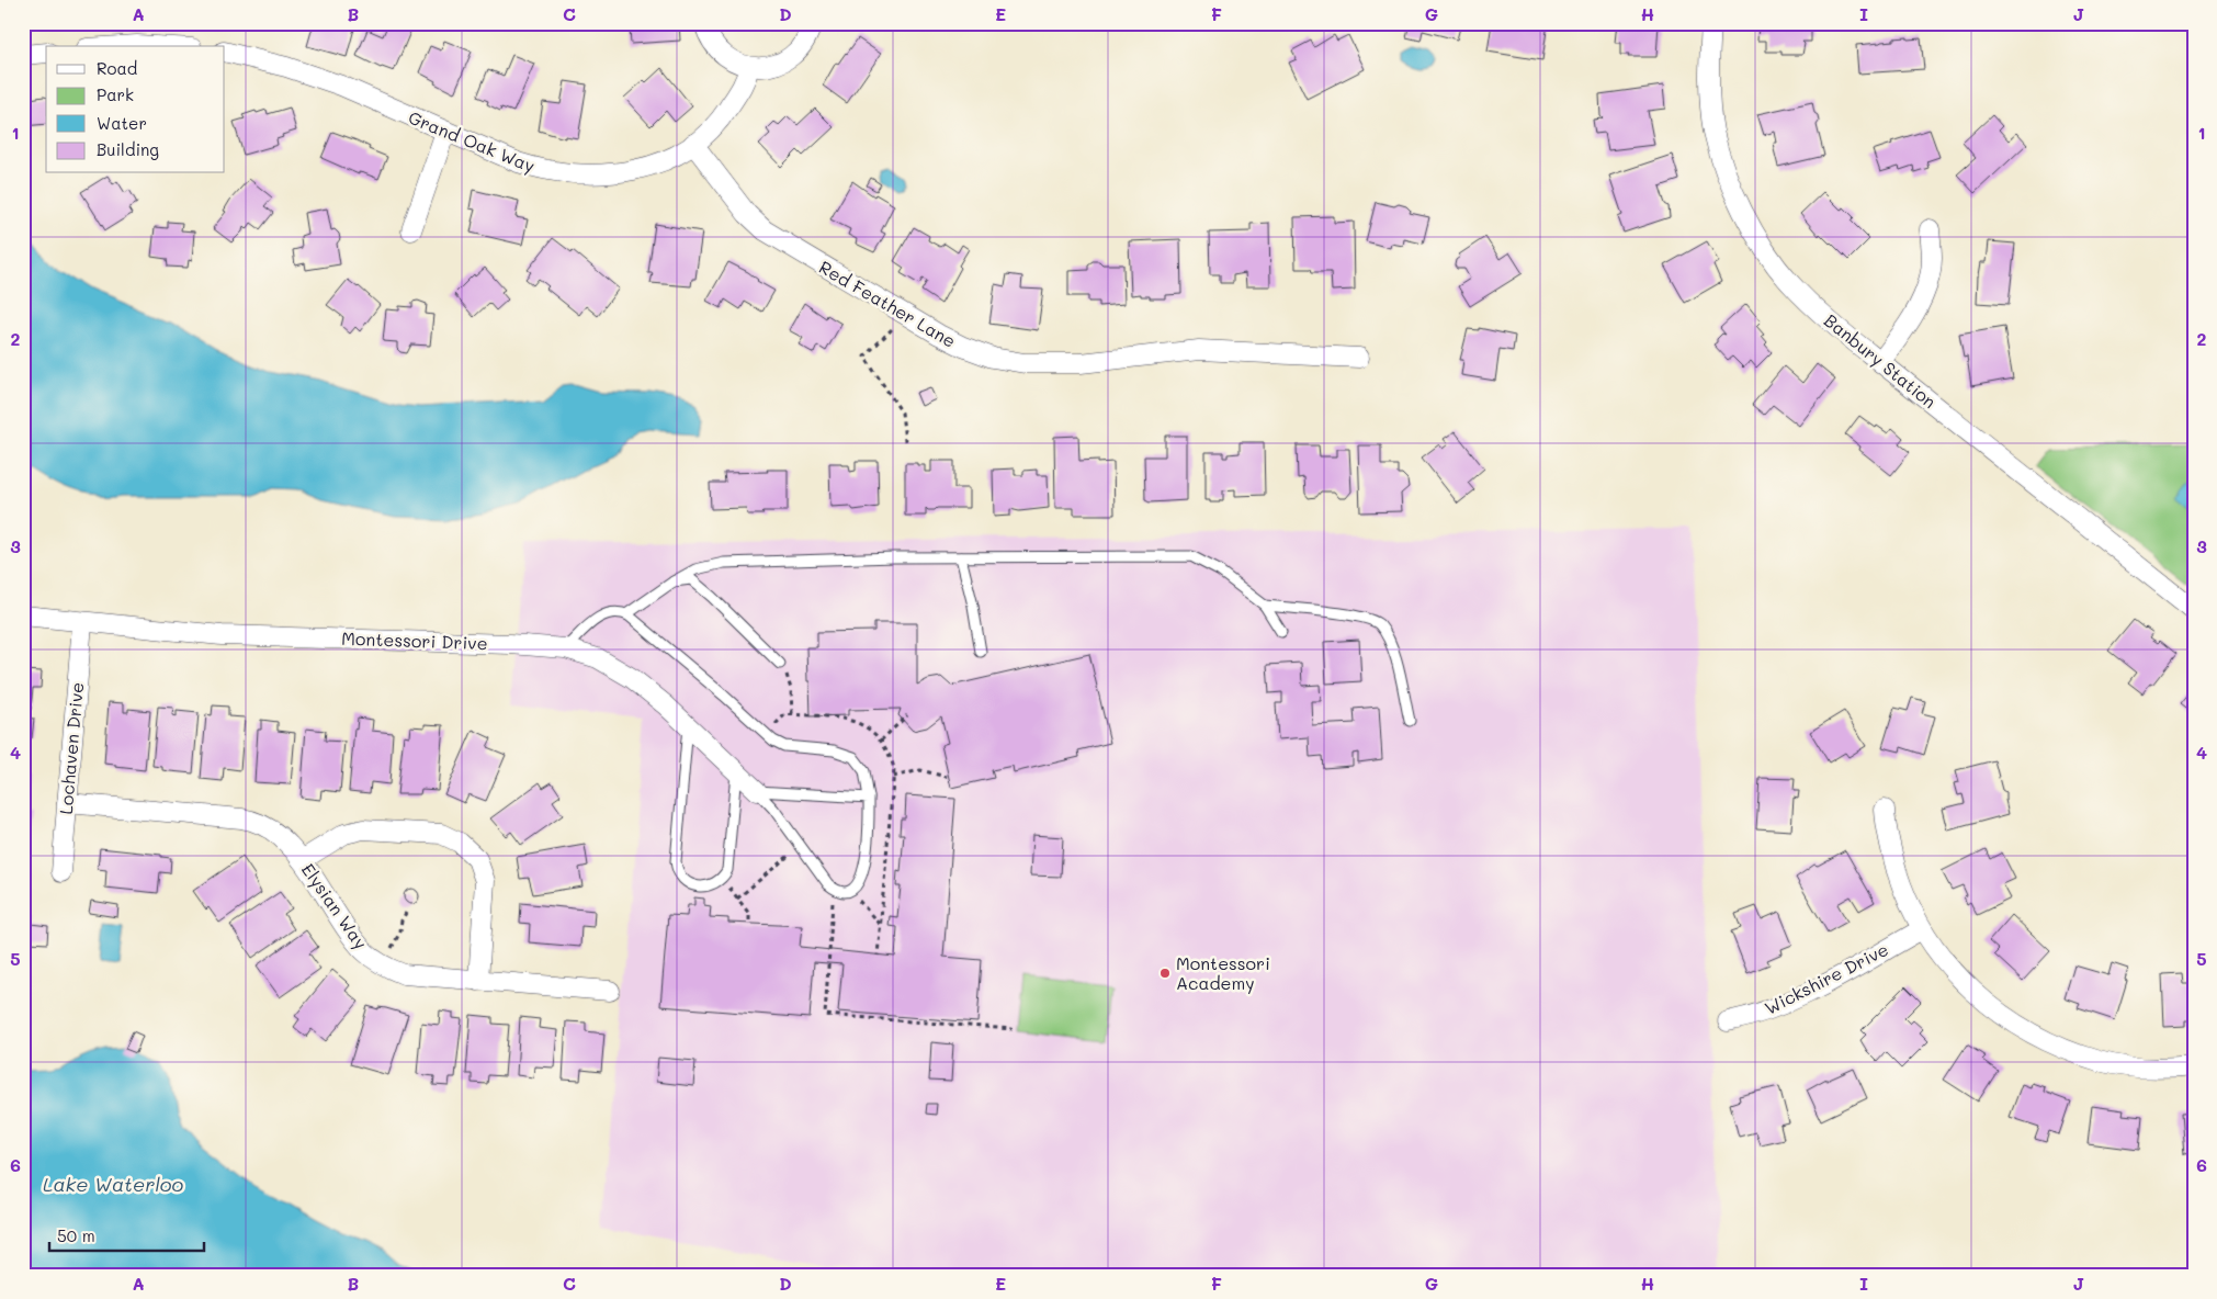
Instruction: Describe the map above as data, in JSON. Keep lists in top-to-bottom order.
{
  "streets": {
    "street": [
      "Grand Oak Way",
      "Red Feather Lane",
      "Banbury Station",
      "Montessori Drive",
      "Lochaven Drive",
      "Elysian Way",
      "Wickshire Drive"
    ]
  },
  "crossings": [
    ["Grand Oak Way", "Red Feather Lane"],
    ["Montessori Drive", "Lochaven Drive"],
    ["Lochaven Drive", "Elysian Way"]
  ],
  "water": ["Lake Waterloo"],
  "places": ["Montessori Academy"],
  "legend": [
    "Road",
    "Park",
    "Water",
    "Building"
  ],
  "scale_bar": "50 m",
  "grid": {
    "columns": [
      "A",
      "B",
      "C",
      "D",
      "E",
      "F",
      "G",
      "H",
      "I",
      "J"
    ],
    "rows": [
      "1",
      "2",
      "3",
      "4",
      "5",
      "6"
    ]
  }
}
